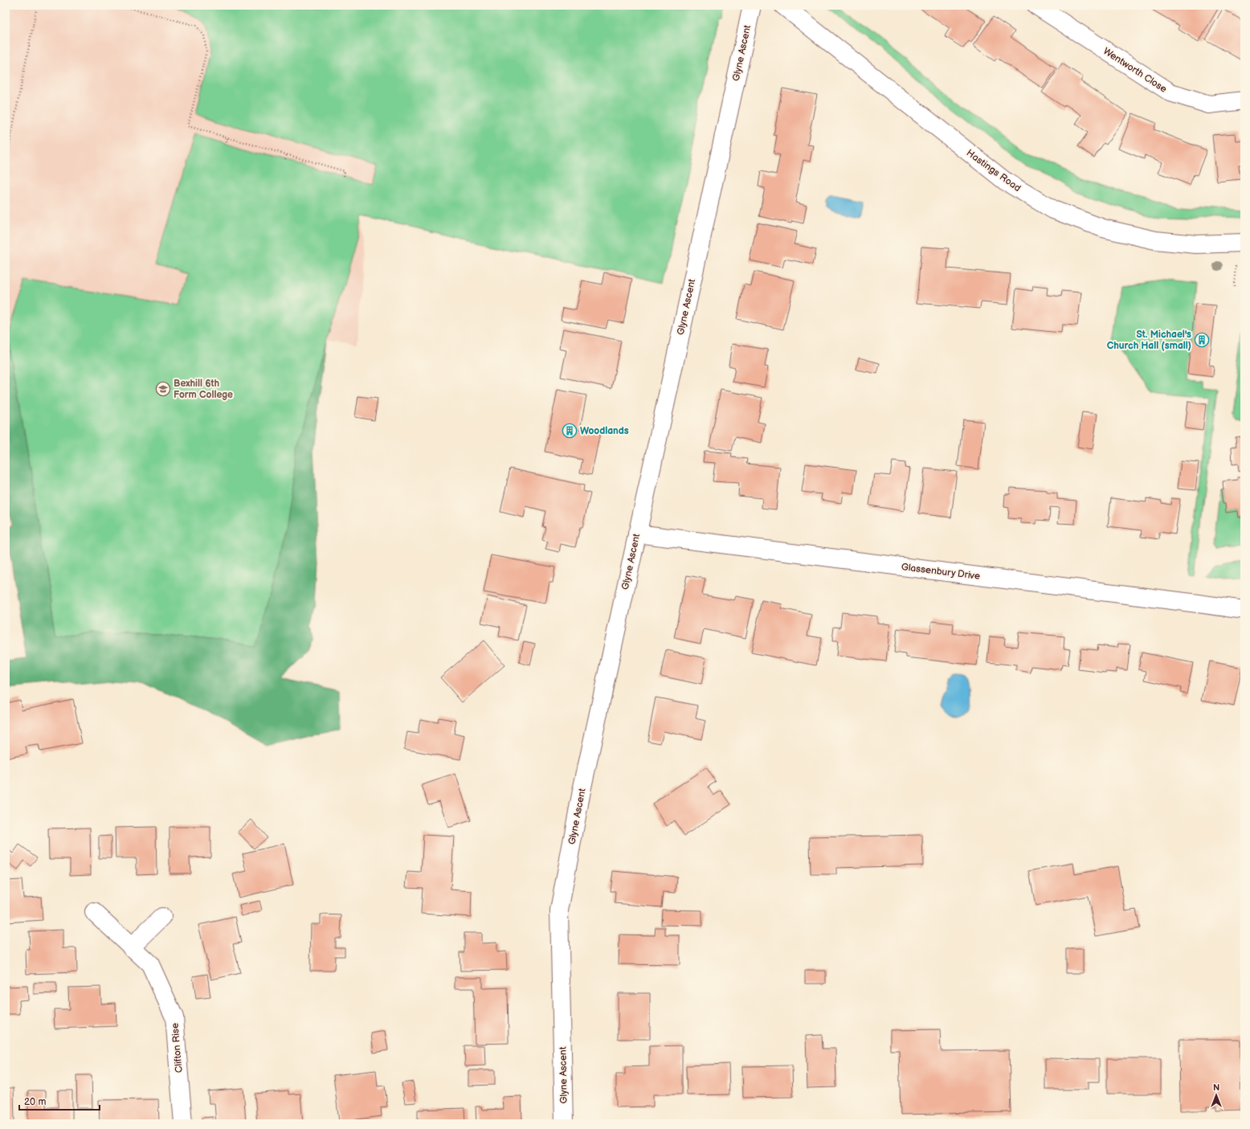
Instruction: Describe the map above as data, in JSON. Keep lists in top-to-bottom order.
{
  "streets": {
    "street": [
      "Glyne Ascent",
      "Wentworth Close",
      "Hastings Road",
      "Glassenbury Drive",
      "Clifton Rise"
    ]
  },
  "crossings": [
    ["Glyne Ascent", "Glassenbury Drive"]
  ],
  "places": {
    "building": ["St. Michael's Church Hall (small)", "Woodlands"],
    "school or university": ["Bexhill 6th Form College"]
  },
  "scale_bar": "20 m",
  "north": "top"
}
